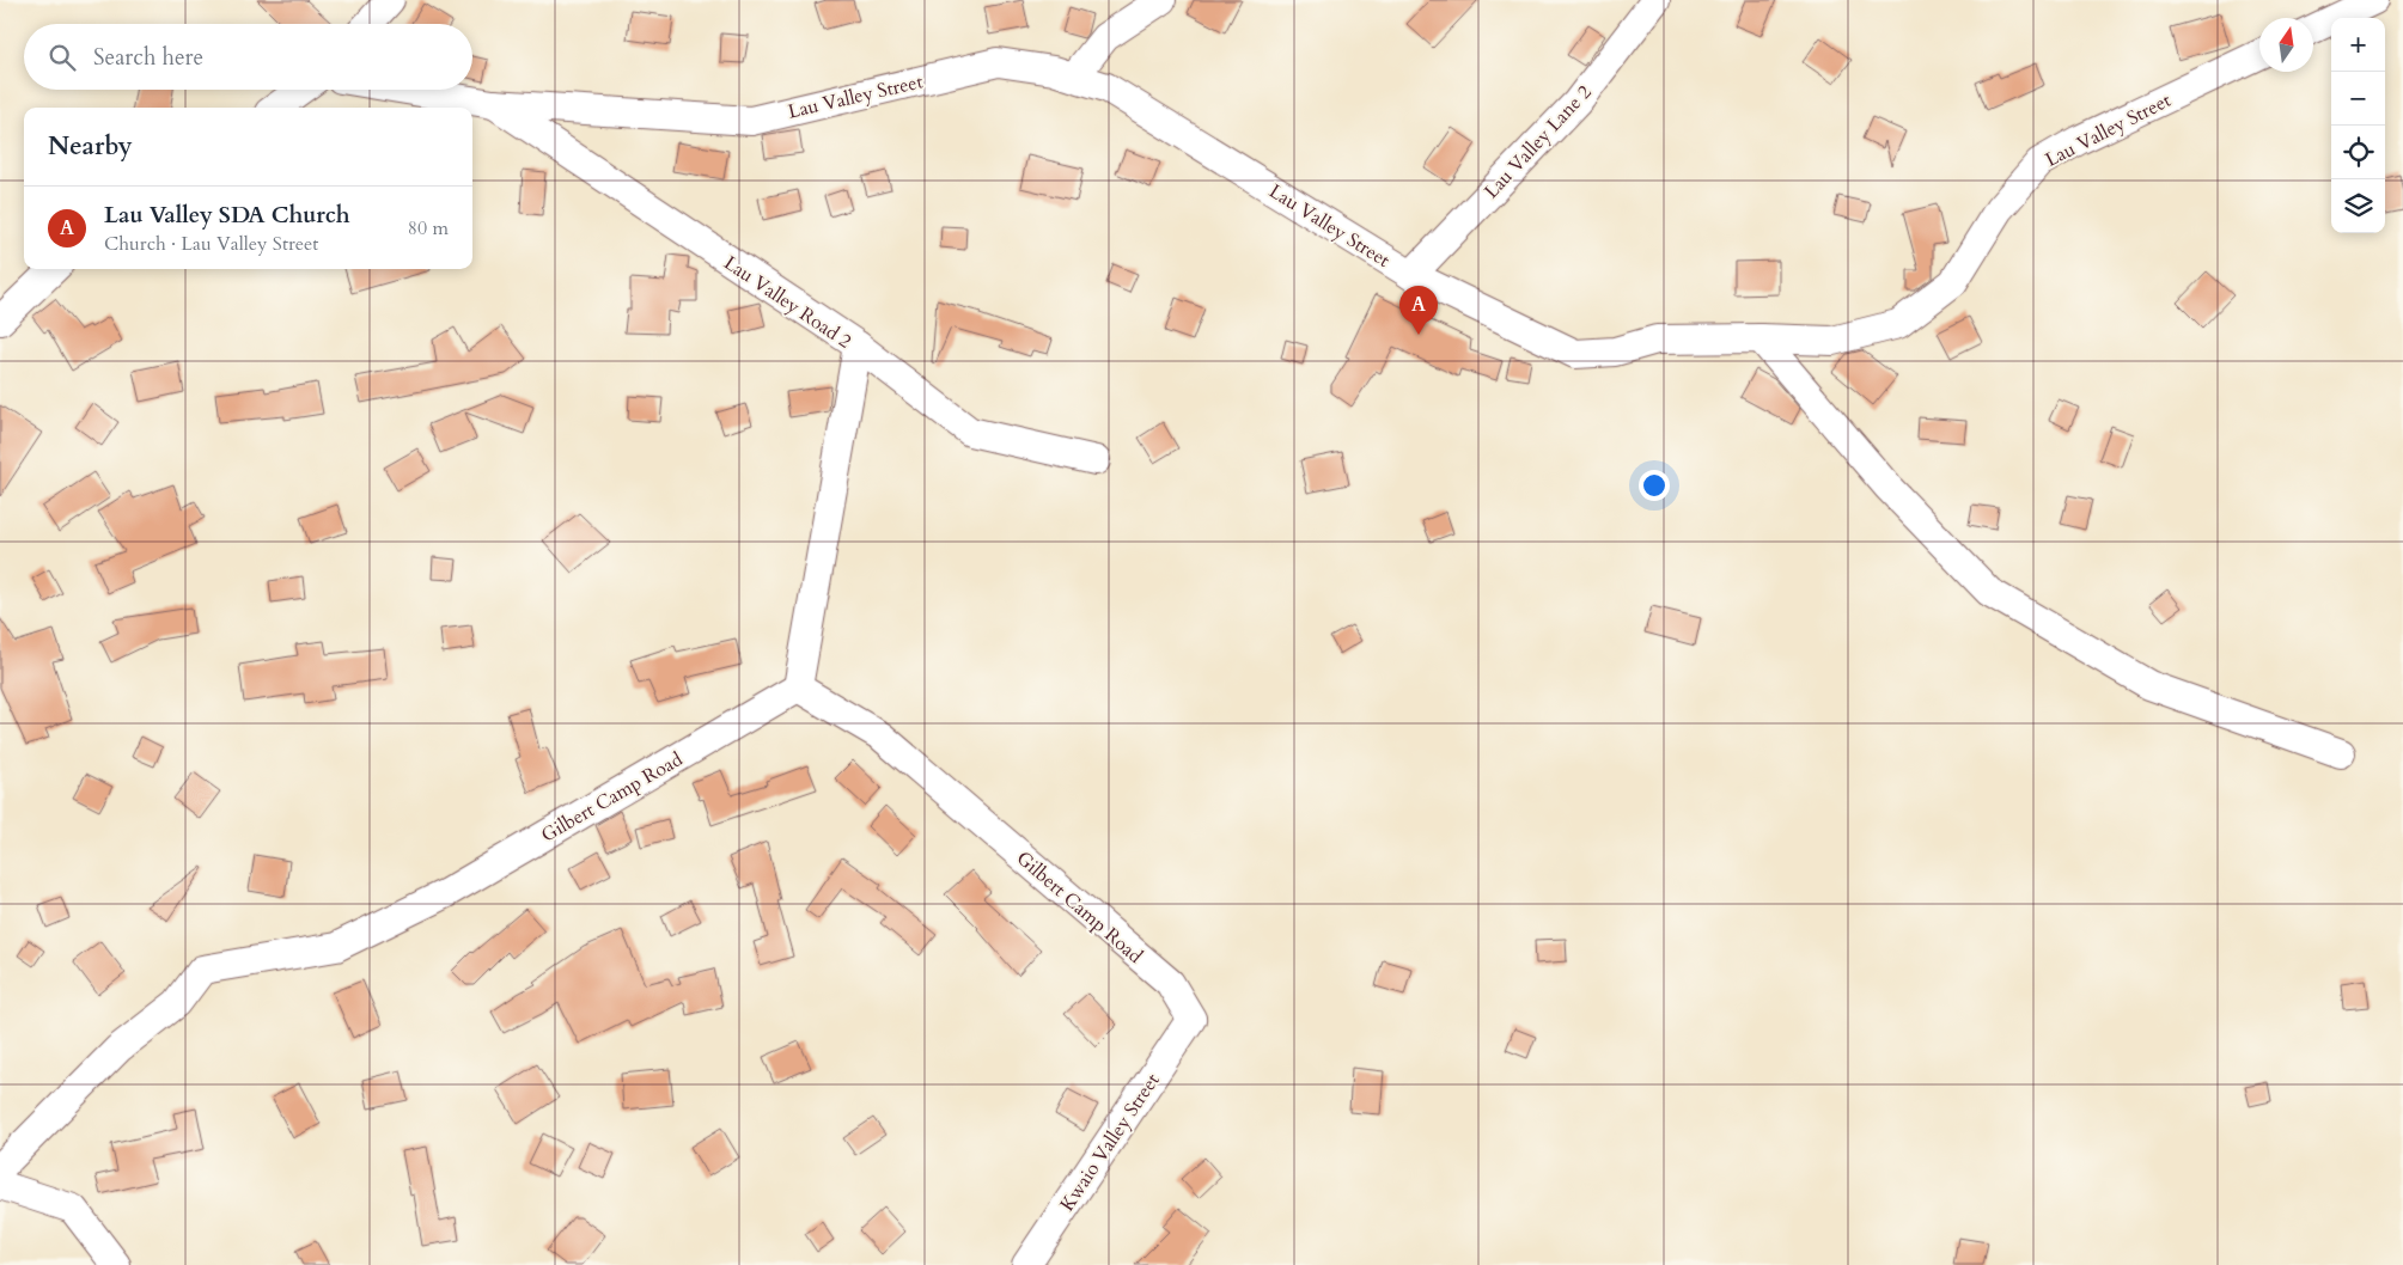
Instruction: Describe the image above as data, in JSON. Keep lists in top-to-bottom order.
{
  "streets": {
    "street": [
      "Lau Valley Street",
      "Lau Valley Lane 2",
      "Lau Valley Road 2",
      "Gilbert Camp Road",
      "Kwaio Valley Street"
    ]
  },
  "crossings": [
    ["Lau Valley Street", "Lau Valley Lane 2"],
    ["Lau Valley Street", "Lau Valley Road 2"],
    ["Lau Valley Road 2", "Gilbert Camp Road"],
    ["Gilbert Camp Road", "Kwaio Valley Street"]
  ],
  "north": "top",
  "page": {
    "map_buttons": ["+", "−"],
    "search": "Search here",
    "heading": "Nearby",
    "list": [
      {
        "mark": "A",
        "name": "Lau Valley SDA Church",
        "note": "Church · Lau Valley Street",
        "value": "80 m"
      }
    ],
    "pins": "A"
  }
}
